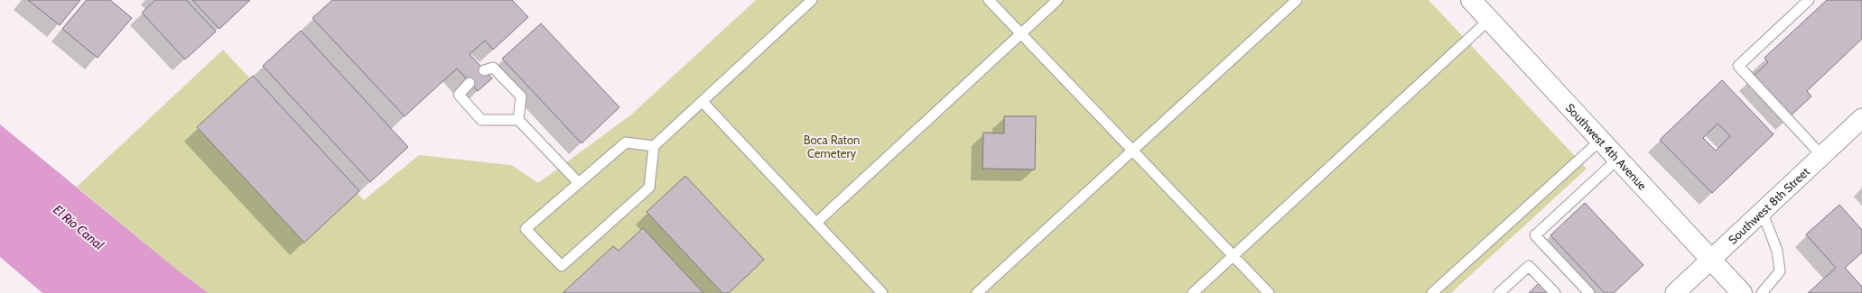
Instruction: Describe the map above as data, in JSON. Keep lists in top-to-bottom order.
{
  "streets": {
    "street": ["Southwest 4th Avenue", "Southwest 8th Street"]
  },
  "crossings": [
    ["Southwest 4th Avenue", "Southwest 8th Street"]
  ],
  "water": ["El Rio Canal"],
  "parks": ["Boca Raton Cemetery"]
}
